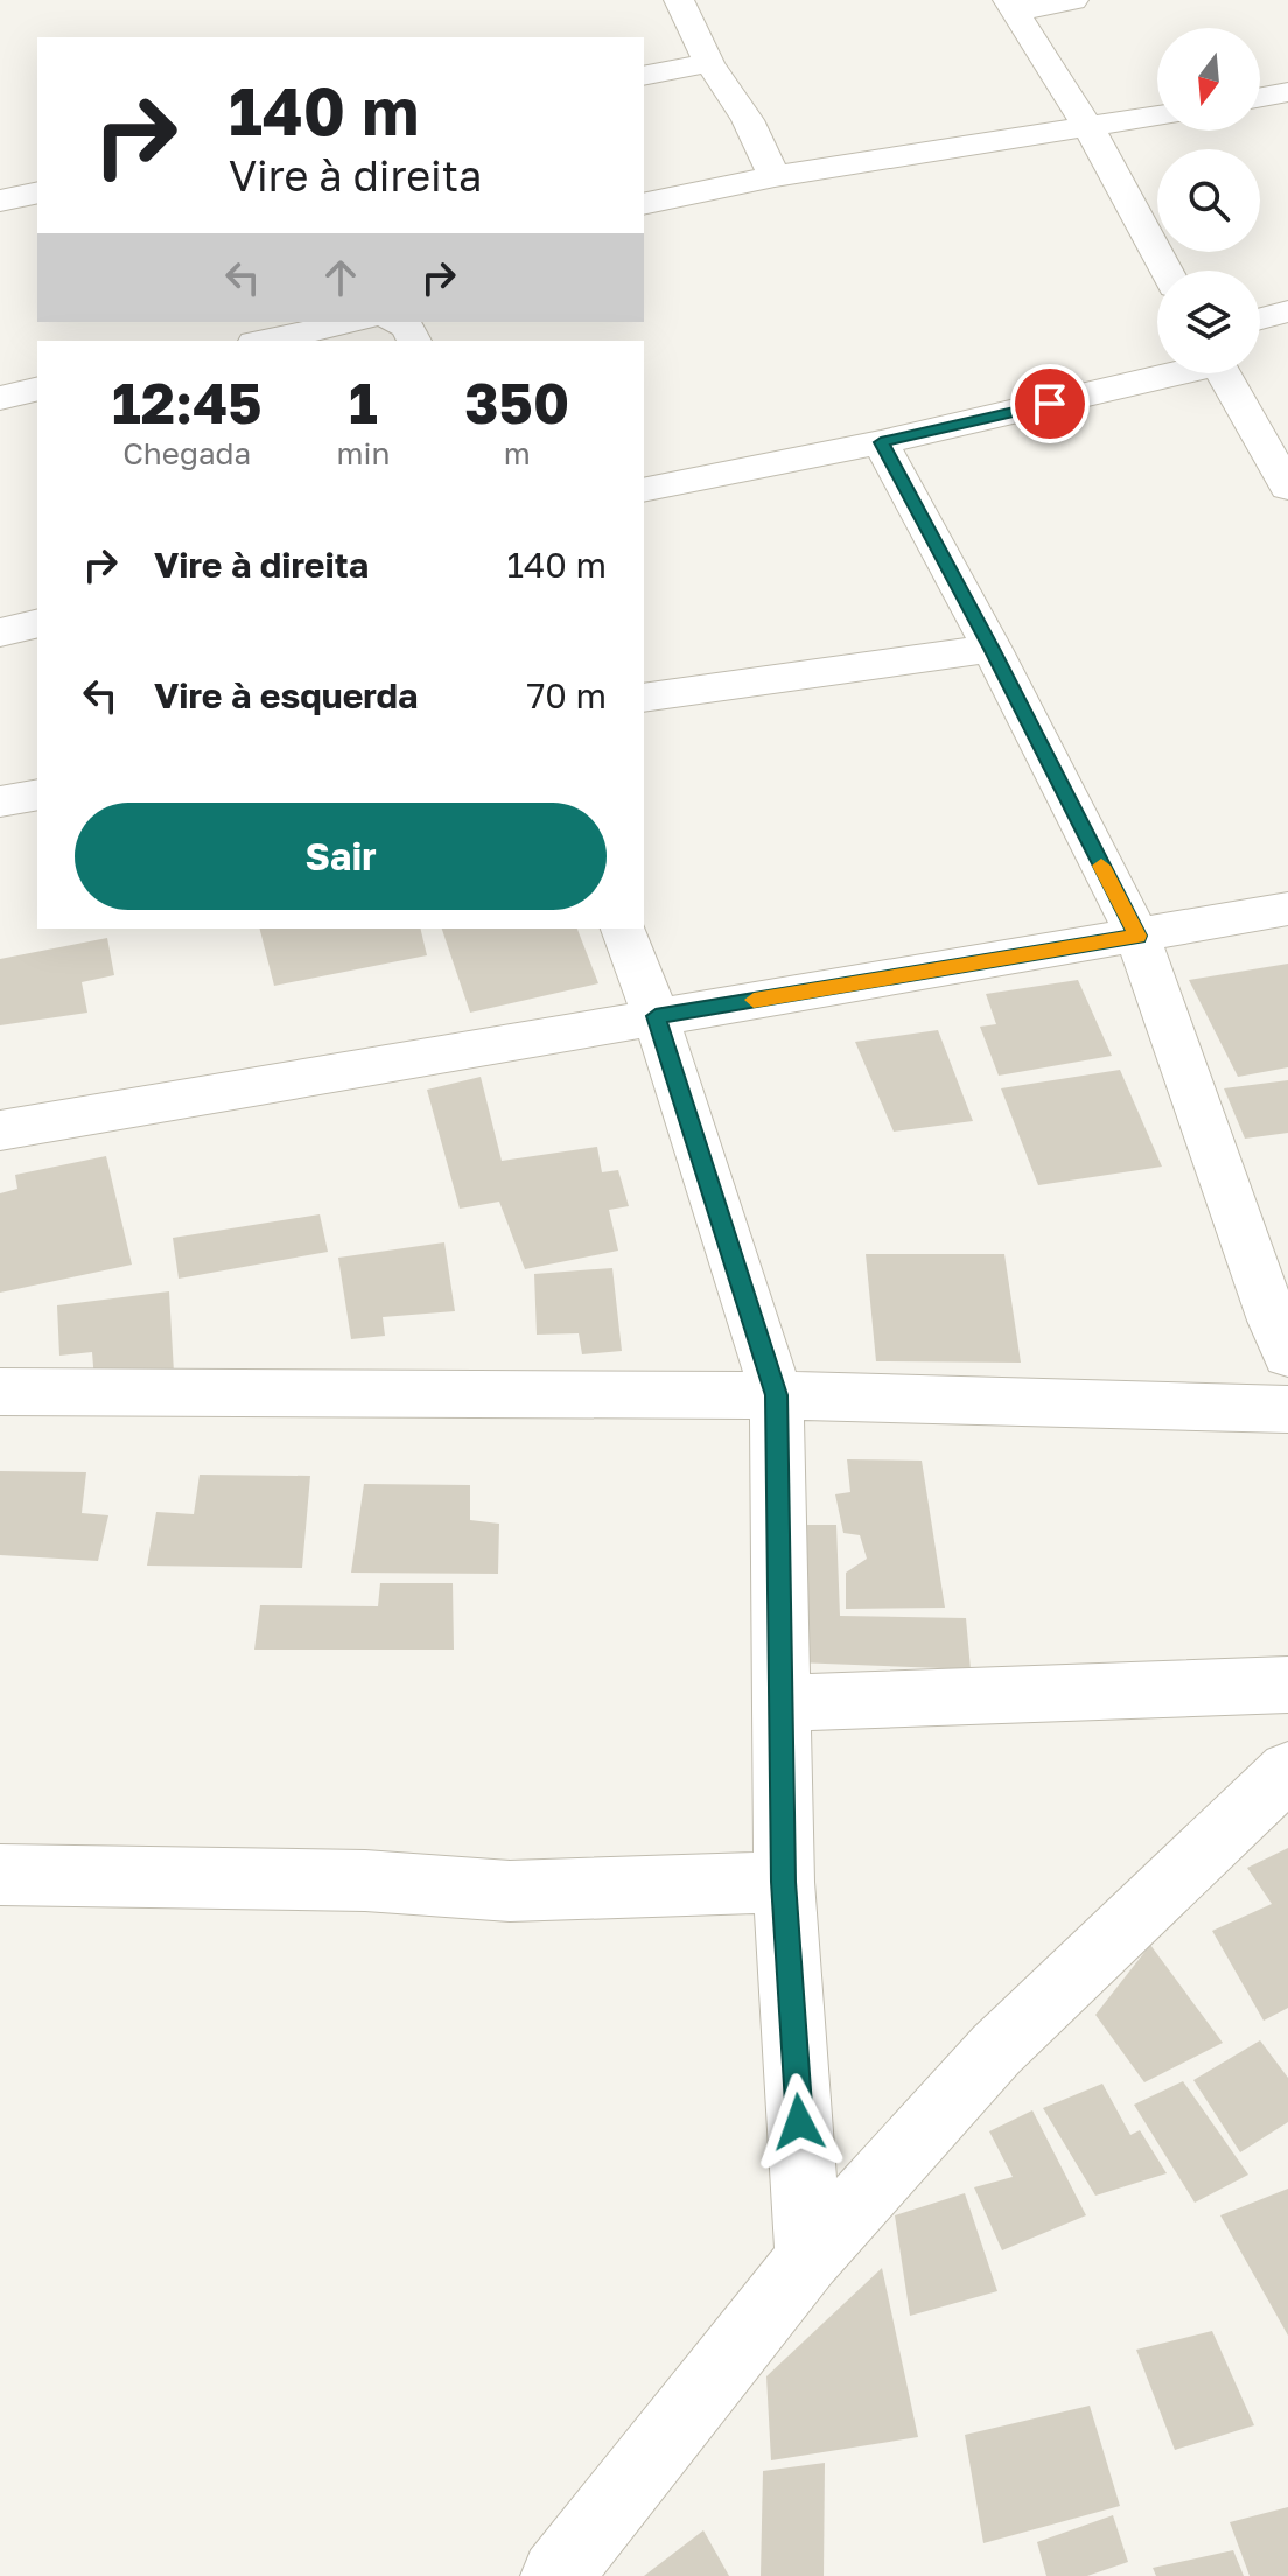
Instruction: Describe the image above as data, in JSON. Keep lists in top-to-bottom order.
{
  "north": "bottom",
  "page": {
    "turn": ["140 m", "Vire à direita"],
    "eta": [
      "12:45",
      "Chegada",
      "1",
      "min",
      "350",
      "m"
    ],
    "list": [
      {
        "name": "Vire à direita",
        "value": "140 m"
      },
      {
        "name": "Vire à esquerda",
        "value": "70 m"
      }
    ],
    "buttons": "Sair"
  }
}
